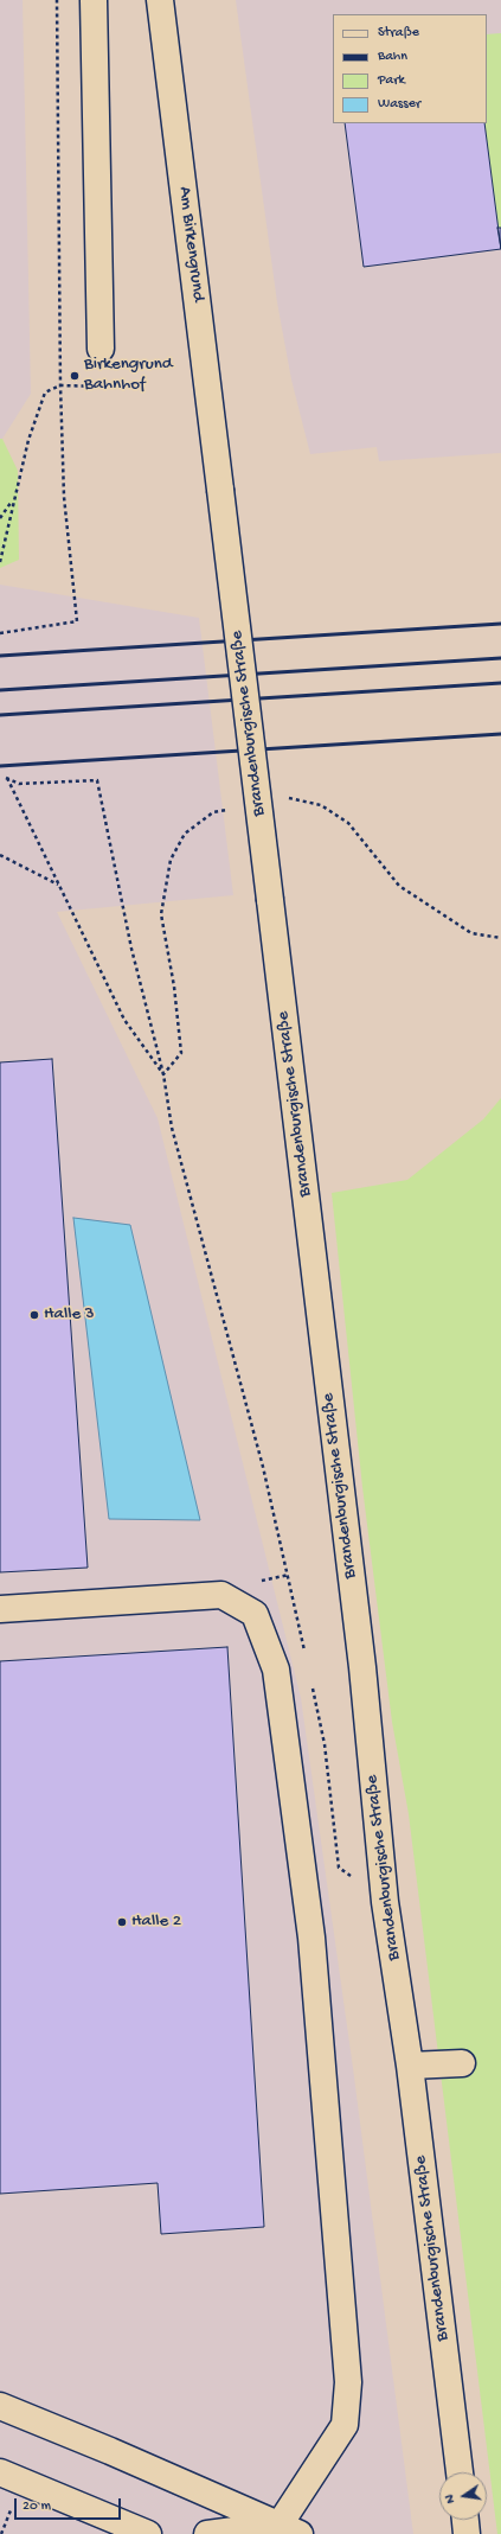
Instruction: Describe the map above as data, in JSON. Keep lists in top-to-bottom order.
{
  "streets": {
    "street": ["Am Birkengrund", "Brandenburgische Straße"]
  },
  "crossings": [
    ["Am Birkengrund", "Brandenburgische Straße"]
  ],
  "places": ["Birkengrund Bahnhof", "Halle 3", "Halle 2"],
  "legend": [
    "Straße",
    "Bahn",
    "Park",
    "Wasser"
  ],
  "scale_bar": "20 m",
  "north": "left"
}
